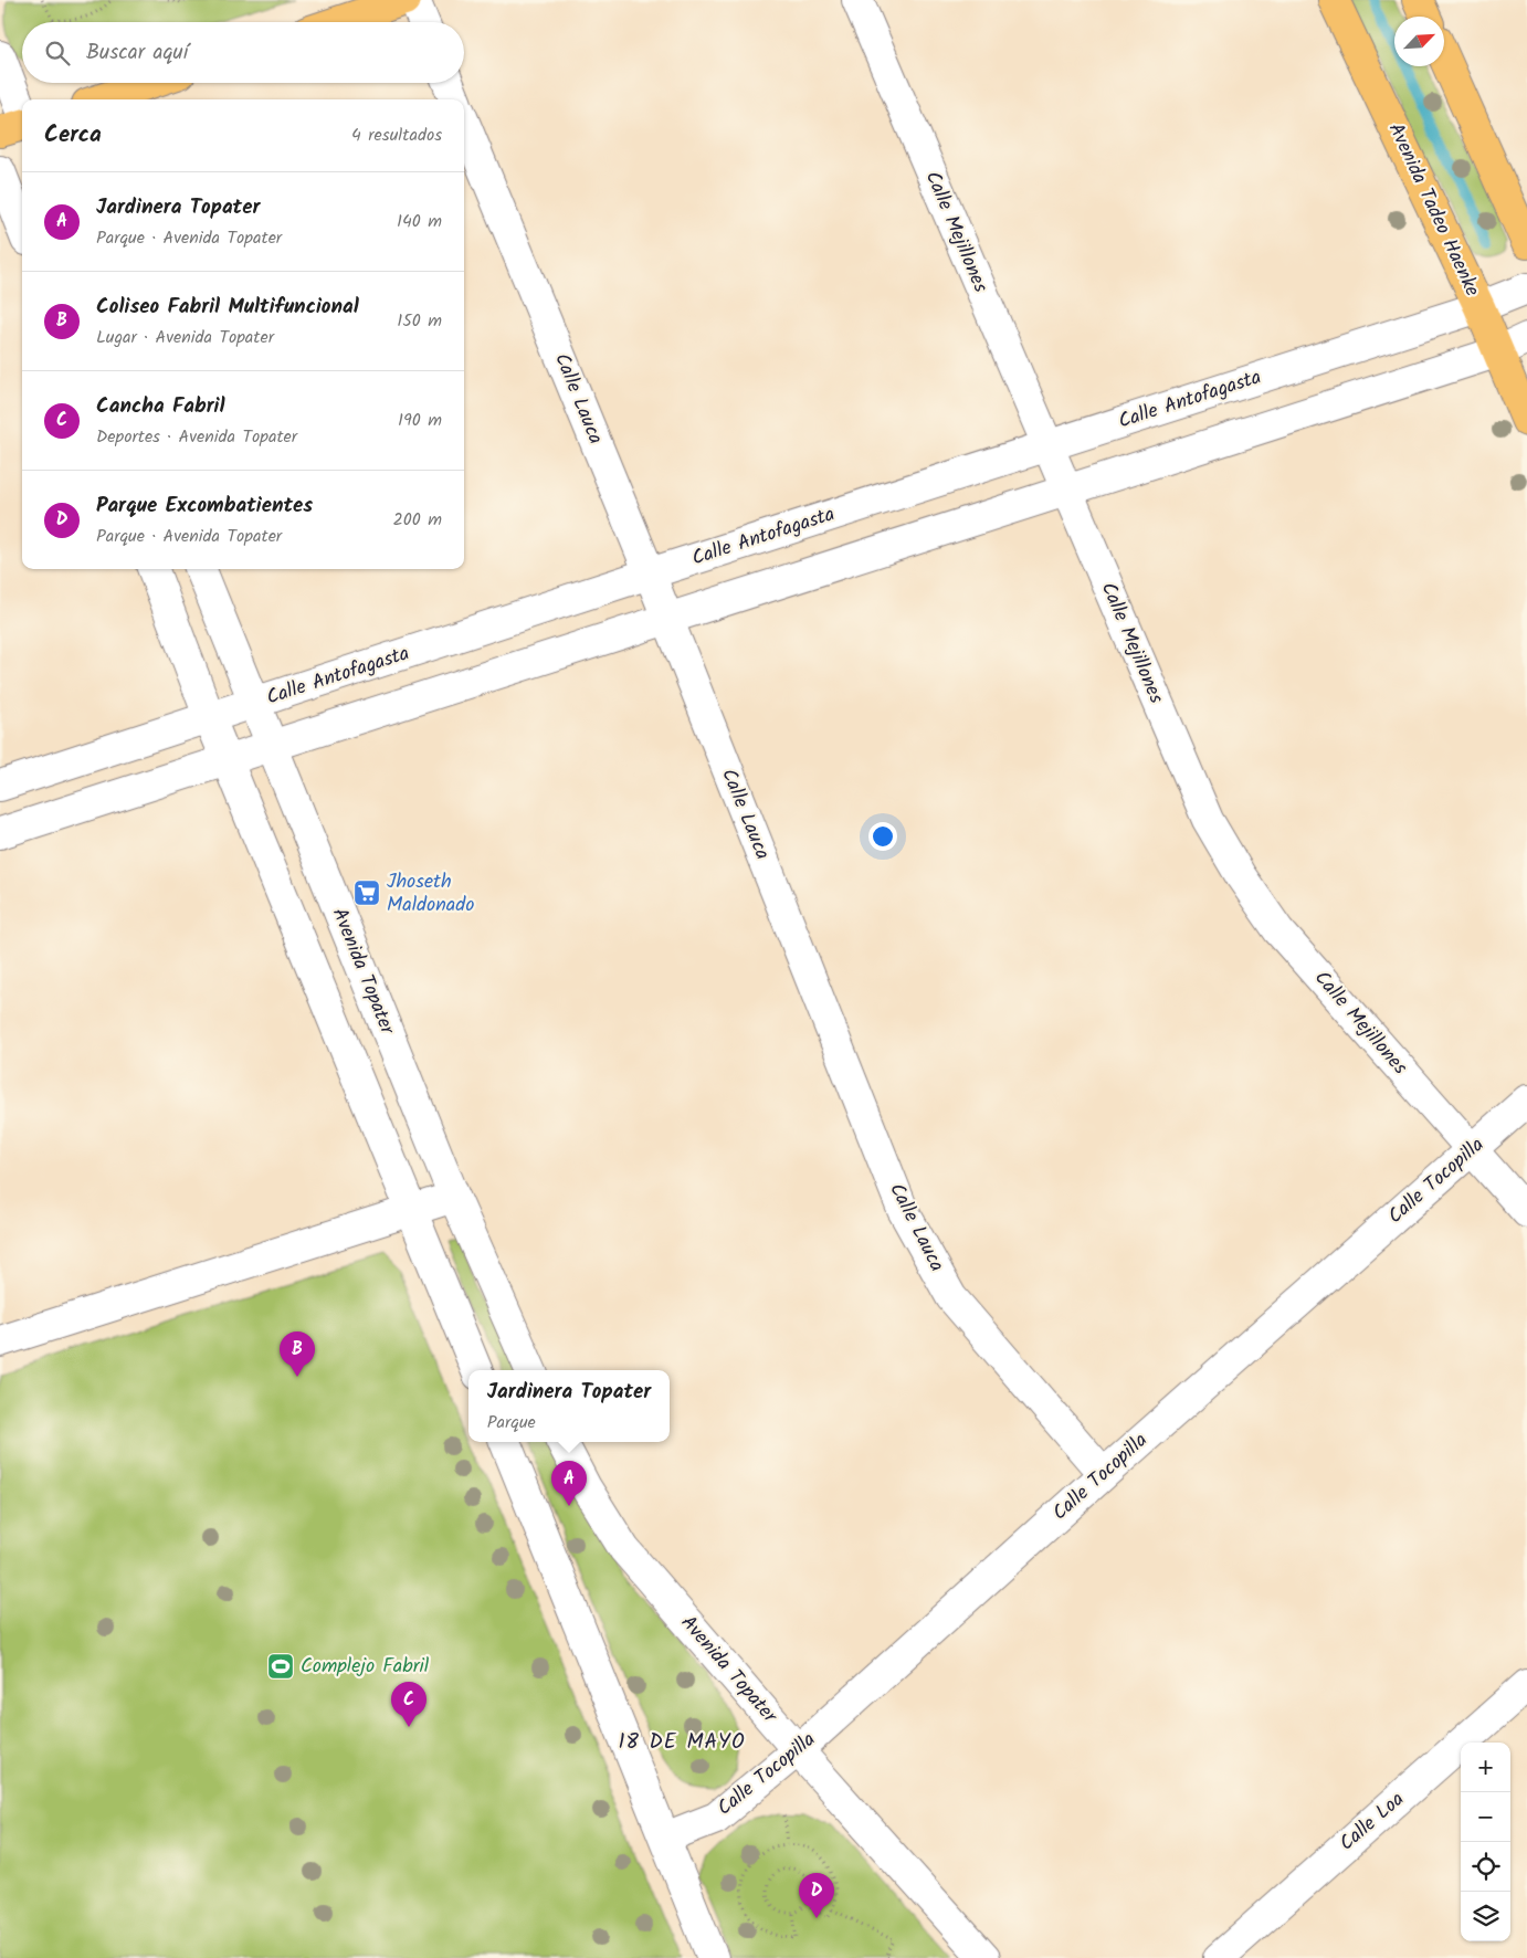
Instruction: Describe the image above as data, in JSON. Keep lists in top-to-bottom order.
{
  "streets": {
    "main road": ["Avenida Tadeo Haenke"],
    "street": [
      "Calle Mejillones",
      "Calle Lauca",
      "Calle Antofagasta",
      "Avenida Topater",
      "Calle Tocopilla",
      "Calle Loa"
    ]
  },
  "crossings": [
    ["Avenida Tadeo Haenke", "Calle Antofagasta"],
    ["Calle Mejillones", "Calle Antofagasta"],
    ["Calle Mejillones", "Calle Tocopilla"],
    ["Calle Lauca", "Calle Antofagasta"],
    ["Calle Lauca", "Calle Tocopilla"],
    ["Calle Antofagasta", "Avenida Topater"],
    ["Avenida Topater", "Calle Tocopilla"]
  ],
  "districts": ["18 DE MAYO"],
  "places": {
    "supermarket": ["Jhoseth Maldonado"],
    "sports": ["Complejo Fabril"]
  },
  "north": "top right",
  "page": {
    "search": "Buscar aquí",
    "heading": ["Cerca", "4 resultados"],
    "list": [
      {
        "mark": "A",
        "name": "Jardinera Topater",
        "note": "Parque · Avenida Topater",
        "value": "140 m"
      },
      {
        "mark": "B",
        "name": "Coliseo Fabril Multifuncional",
        "note": "Lugar · Avenida Topater",
        "value": "150 m"
      },
      {
        "mark": "C",
        "name": "Cancha Fabril",
        "note": "Deportes · Avenida Topater",
        "value": "190 m"
      },
      {
        "mark": "D",
        "name": "Parque Excombatientes",
        "note": "Parque · Avenida Topater",
        "value": "200 m"
      }
    ],
    "pins": [
      "B",
      "A",
      "C",
      "D"
    ],
    "popup": ["Jardinera Topater", "Parque"],
    "map_buttons": ["+", "−"]
  }
}
